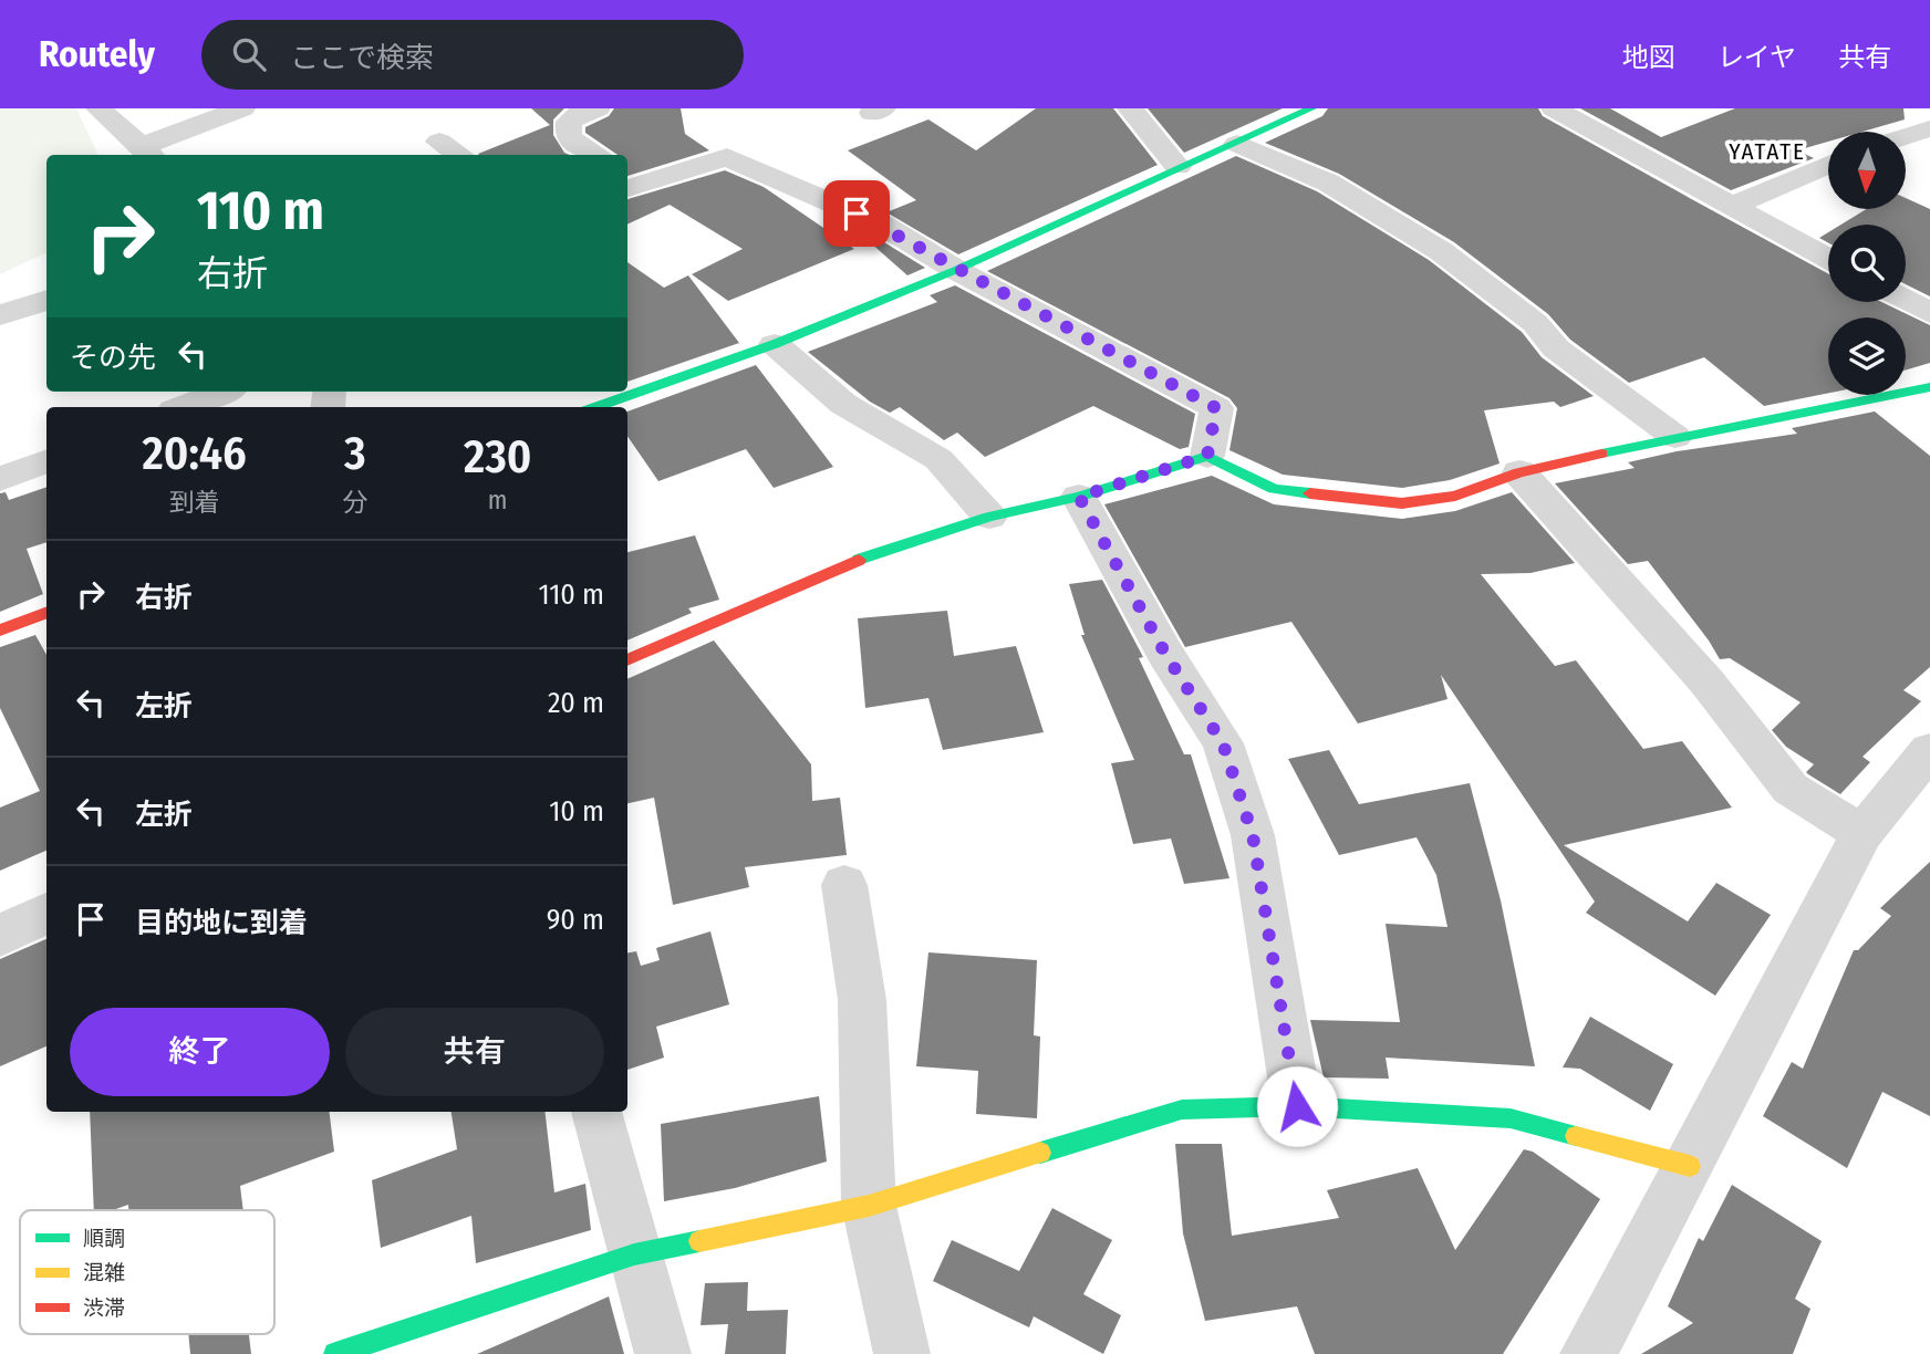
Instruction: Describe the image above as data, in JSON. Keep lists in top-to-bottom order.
{
  "districts": ["YATATE"],
  "legend": ["順調", "混雑", "渋滞"],
  "north": "bottom",
  "page": {
    "header": "Routely",
    "search": "ここで検索",
    "nav": ["地図", "レイヤ", "共有"],
    "turn": ["110 m", "右折"],
    "then": "その先",
    "eta": [
      "20:46",
      "到着",
      "3",
      "分",
      "230",
      "m"
    ],
    "list": [
      {
        "name": "右折",
        "value": "110 m"
      },
      {
        "name": "左折",
        "value": "20 m"
      },
      {
        "name": "左折",
        "value": "10 m"
      },
      {
        "name": "目的地に到着",
        "value": "90 m"
      }
    ],
    "buttons": ["終了", "共有"]
  }
}
